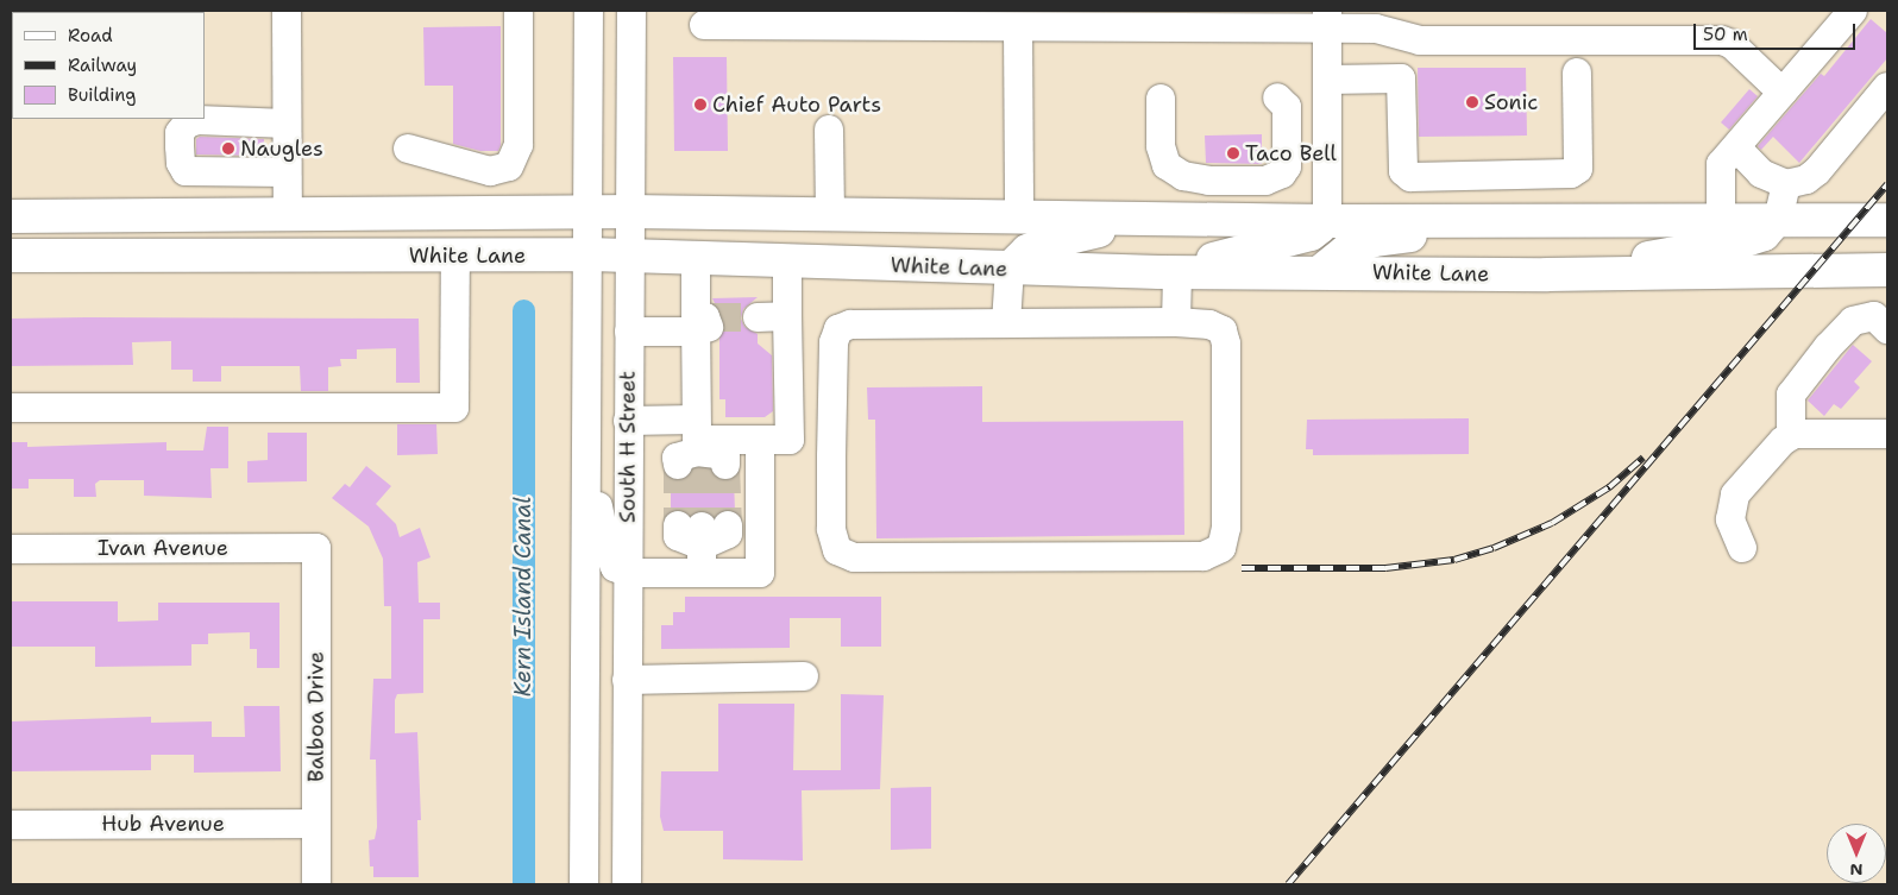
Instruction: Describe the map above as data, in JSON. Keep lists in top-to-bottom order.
{
  "streets": {
    "main road": ["White Lane"],
    "street": [
      "South H Street",
      "Ivan Avenue",
      "Balboa Drive",
      "Hub Avenue"
    ]
  },
  "crossings": [
    ["White Lane", "South H Street"],
    ["Ivan Avenue", "Balboa Drive"],
    ["Balboa Drive", "Hub Avenue"]
  ],
  "water": ["Kern Island Canal"],
  "places": [
    "Sonic",
    "Chief Auto Parts",
    "Naugles",
    "Taco Bell"
  ],
  "legend": ["Road", "Railway", "Building"],
  "scale_bar": "50 m",
  "north": "bottom"
}
